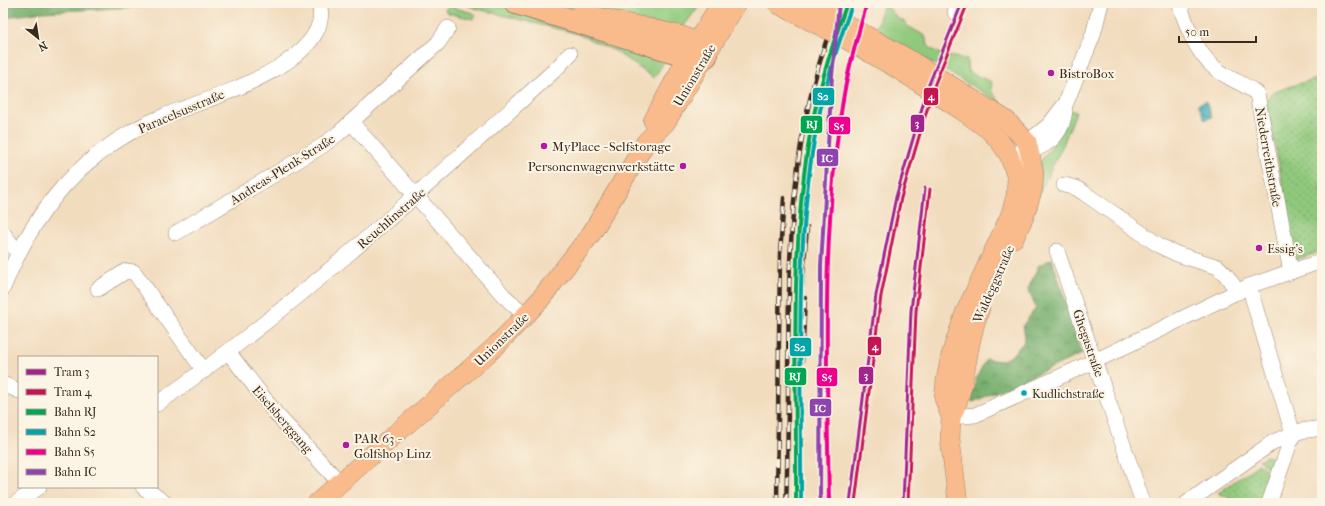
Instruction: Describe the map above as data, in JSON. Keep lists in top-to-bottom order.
{
  "streets": {
    "main road": ["Unionstraße", "Waldeggstraße"],
    "street": [
      "Paracelsusstraße",
      "Niederreithstraße",
      "Andreas-Plenk-Straße",
      "Reuchlinstraße",
      "Ghegastraße",
      "Eiselsberggang"
    ]
  },
  "crossings": [
    ["Unionstraße", "Eiselsberggang"],
    ["Reuchlinstraße", "Eiselsberggang"]
  ],
  "places": [
    "BistroBox",
    "MyPlace - Selfstorage",
    "Personenwagenwerkstätte",
    "Essig's",
    "Kudlichstraße",
    "PAR 63 - Golfshop Linz"
  ],
  "lines": [
    "tram line 3",
    "rail line RJ",
    "rail line S5",
    "rail line IC",
    "tram line 4",
    "rail line S2"
  ],
  "legend": [
    "Tram 3",
    "Tram 4",
    "Bahn RJ",
    "Bahn S2",
    "Bahn S5",
    "Bahn IC"
  ],
  "scale_bar": "50 m",
  "north": "bottom right"
}
